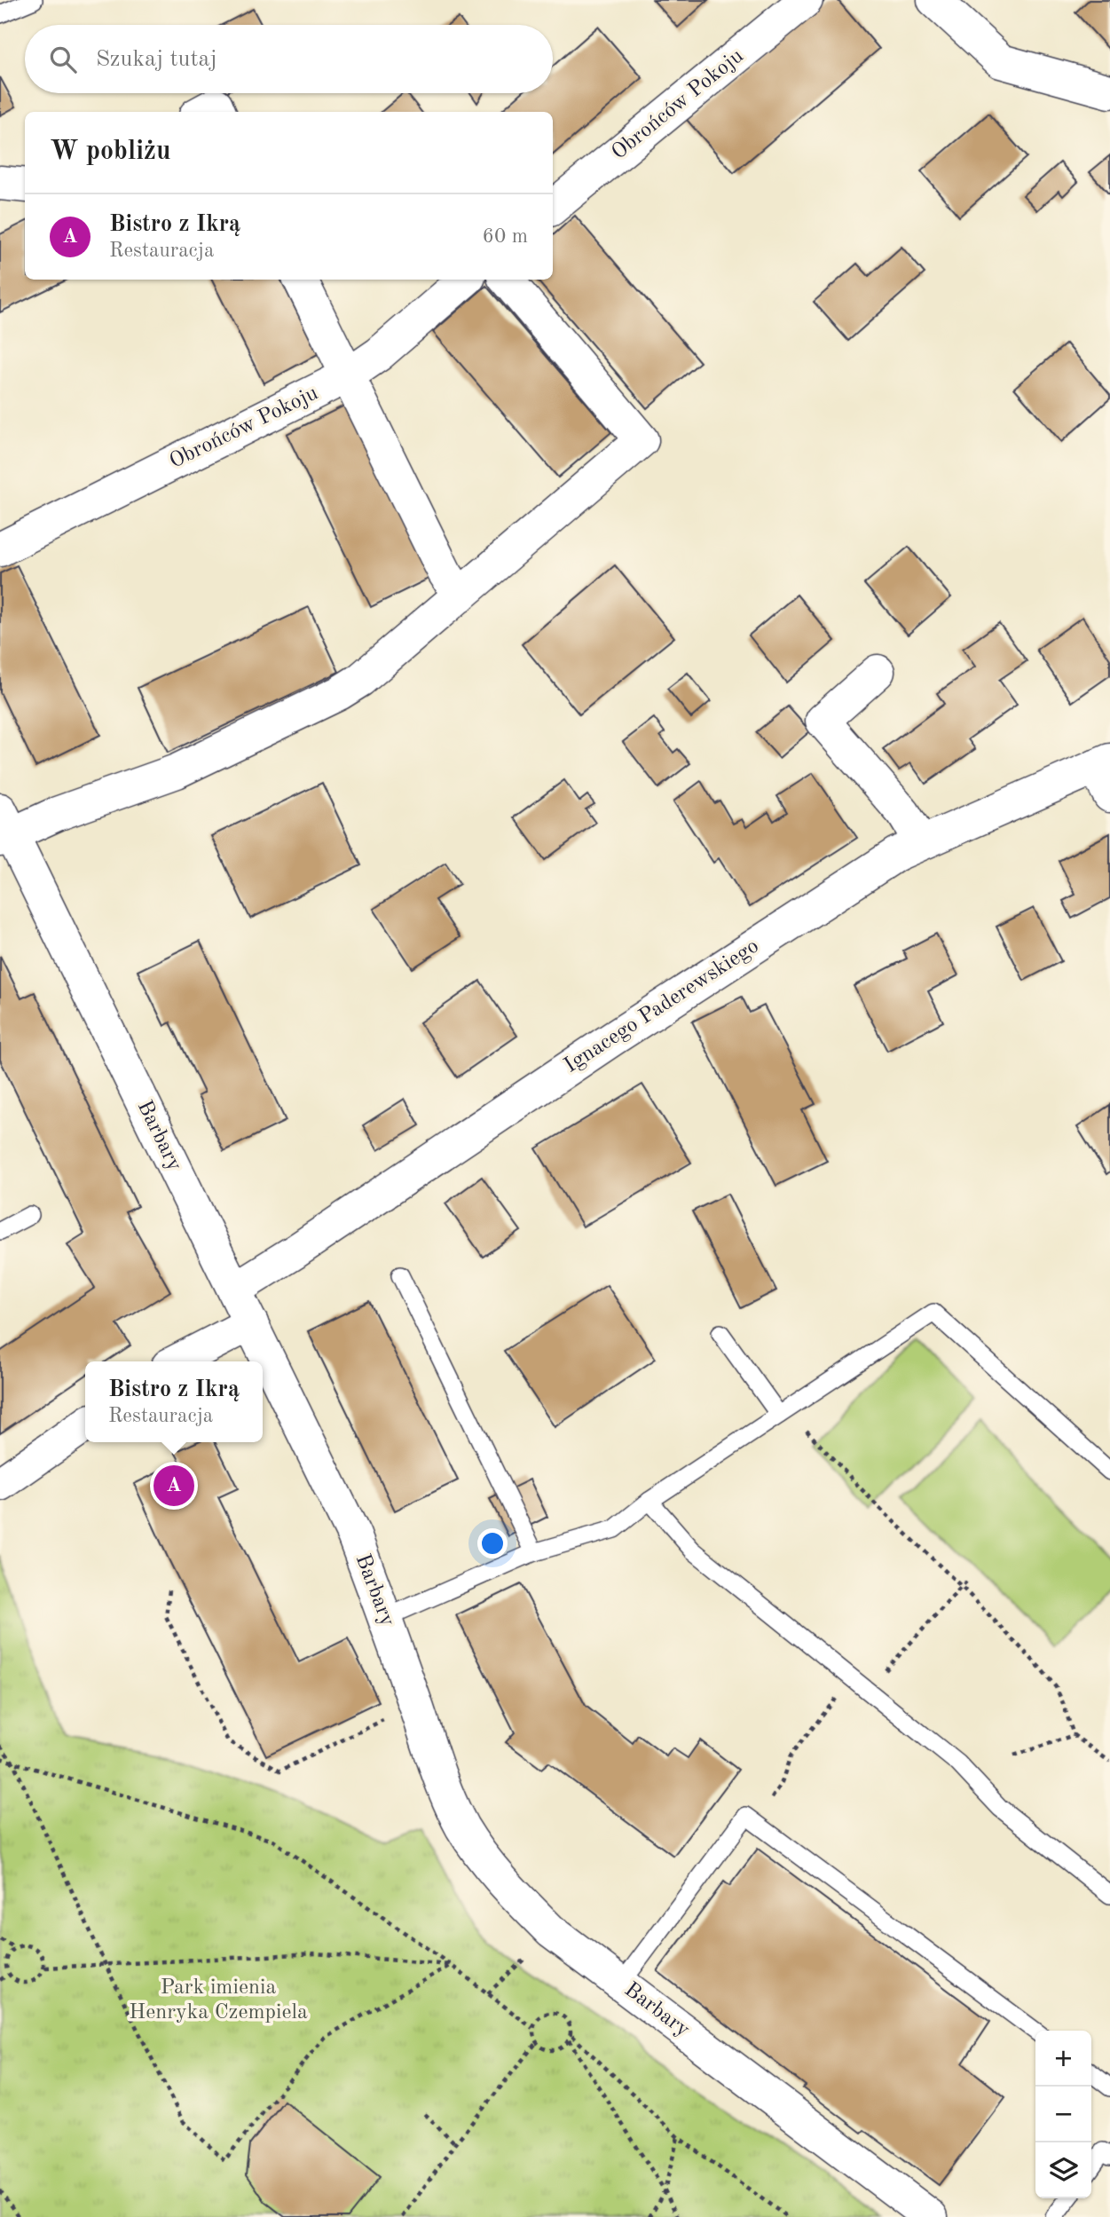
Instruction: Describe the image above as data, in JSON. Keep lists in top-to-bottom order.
{
  "streets": {
    "street": ["Obrońców Pokoju", "Ignacego Paderewskiego", "Barbary"]
  },
  "crossings": [
    ["Ignacego Paderewskiego", "Barbary"]
  ],
  "parks": ["Park imienia Henryka Czempiela"],
  "page": {
    "search": "Szukaj tutaj",
    "heading": "W pobliżu",
    "list": [
      {
        "mark": "A",
        "name": "Bistro z Ikrą",
        "note": "Restauracja",
        "value": "60 m"
      }
    ],
    "popup": ["Bistro z Ikrą", "Restauracja"],
    "pins": "A",
    "map_buttons": ["+", "−"]
  }
}
